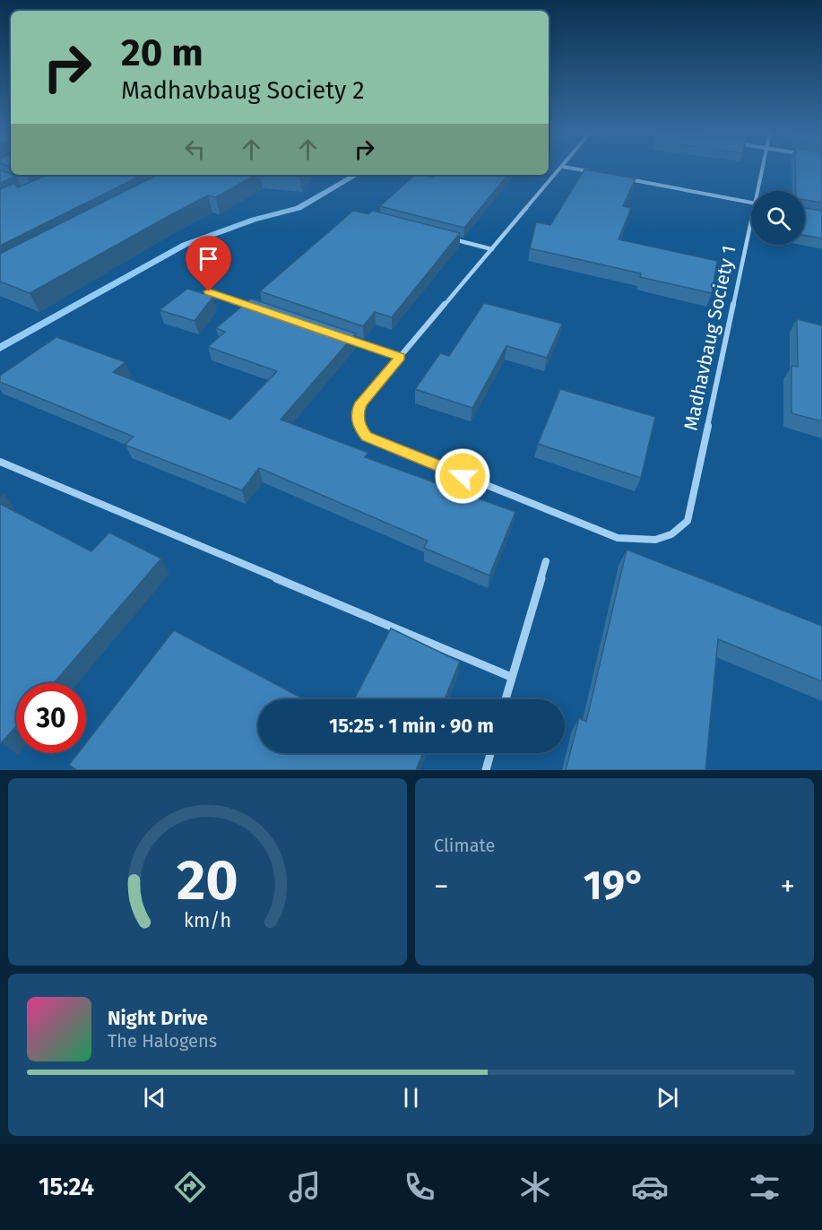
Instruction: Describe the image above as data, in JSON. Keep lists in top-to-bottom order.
{
  "streets": {
    "street": ["Madhavbaug Society 1"]
  },
  "page": {
    "turn": ["20 m", "Madhavbaug Society 2"],
    "limit": "30",
    "trip": "15:25 · 1 min · 90 m",
    "tile": "Climate",
    "heat": ["−", "19°", "+"],
    "song": ["Night Drive", "The Halogens"],
    "tabs": "15:24",
    "gauge": ["20", "km/h"]
  }
}
